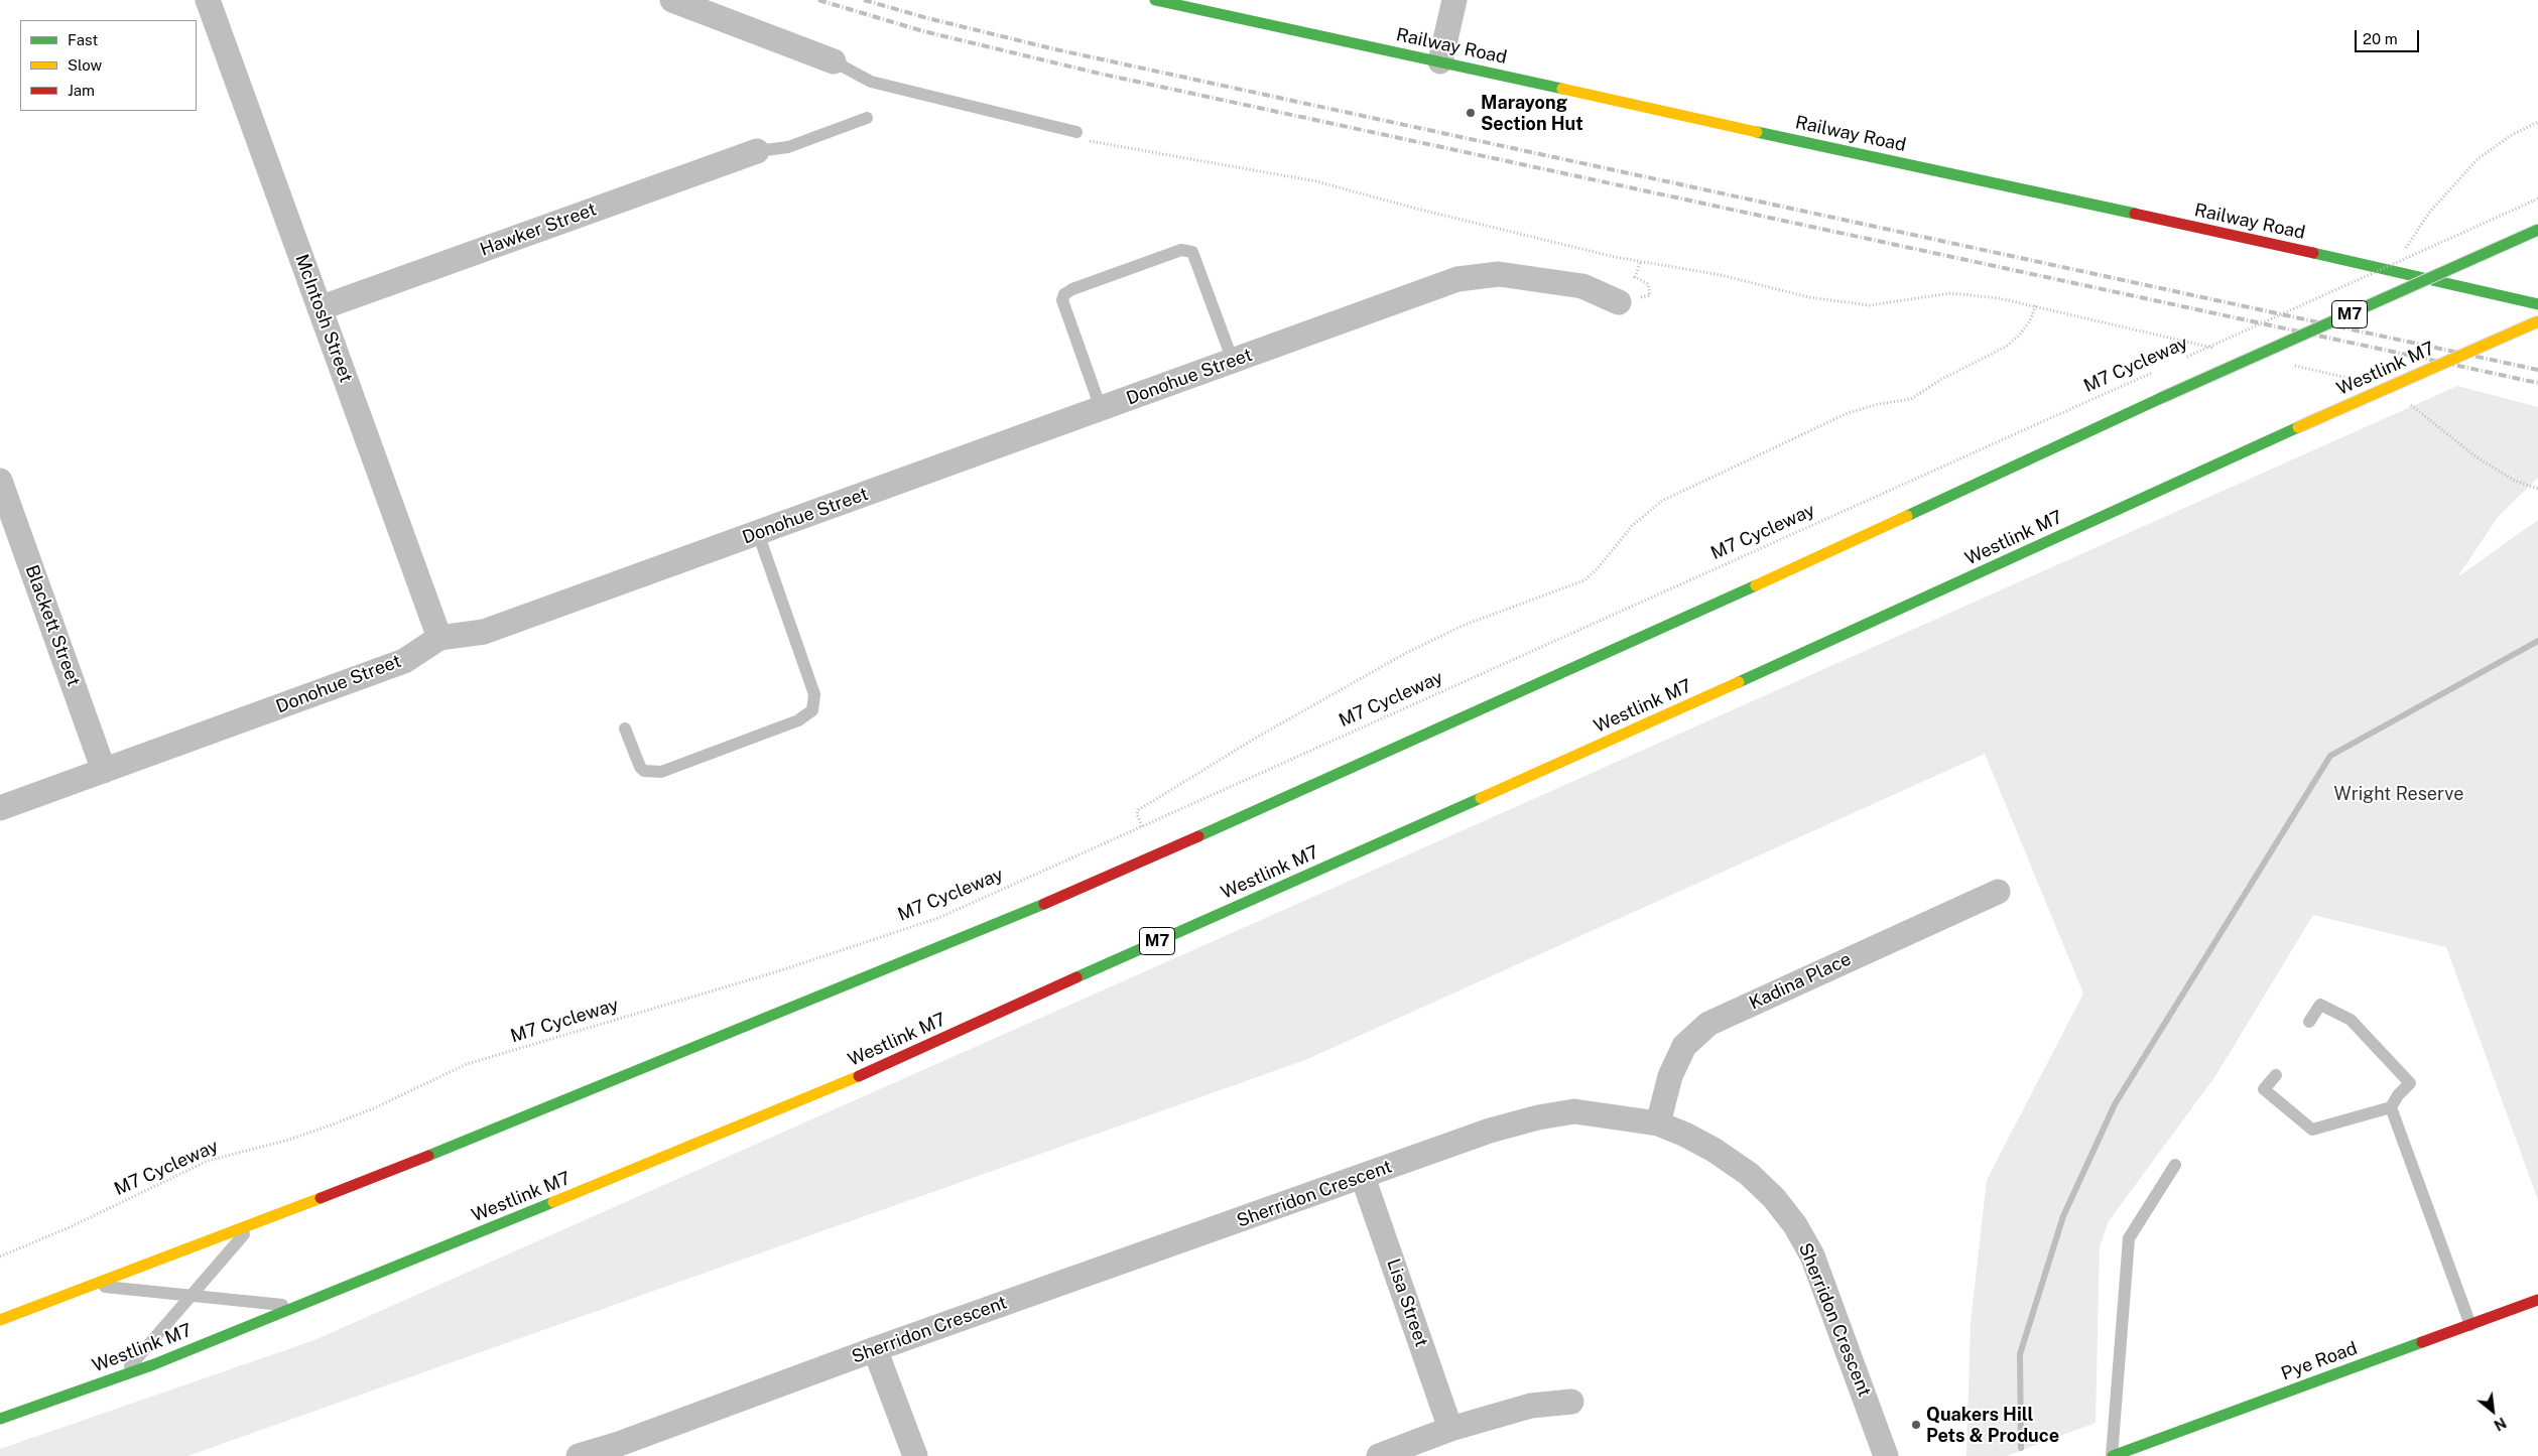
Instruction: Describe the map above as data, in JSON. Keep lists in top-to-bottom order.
{
  "streets": {
    "main road": [
      "Railway Road",
      "M7",
      "Westlink M7",
      "Pye Road"
    ],
    "street": [
      "Hawker Street",
      "McIntosh Street",
      "Donohue Street",
      "Blackett Street",
      "Kadina Place",
      "Sherridon Crescent",
      "Lisa Street"
    ],
    "path": ["M7 Cycleway"]
  },
  "crossings": [
    ["Hawker Street", "McIntosh Street"],
    ["McIntosh Street", "Donohue Street"],
    ["Donohue Street", "Blackett Street"],
    ["Kadina Place", "Sherridon Crescent"],
    ["Sherridon Crescent", "Lisa Street"]
  ],
  "parks": ["Wright Reserve"],
  "places": ["Marayong Section Hut", "Quakers Hill Pets & Produce"],
  "legend": ["Fast", "Slow", "Jam"],
  "scale_bar": "20 m",
  "north": "bottom right"
}
